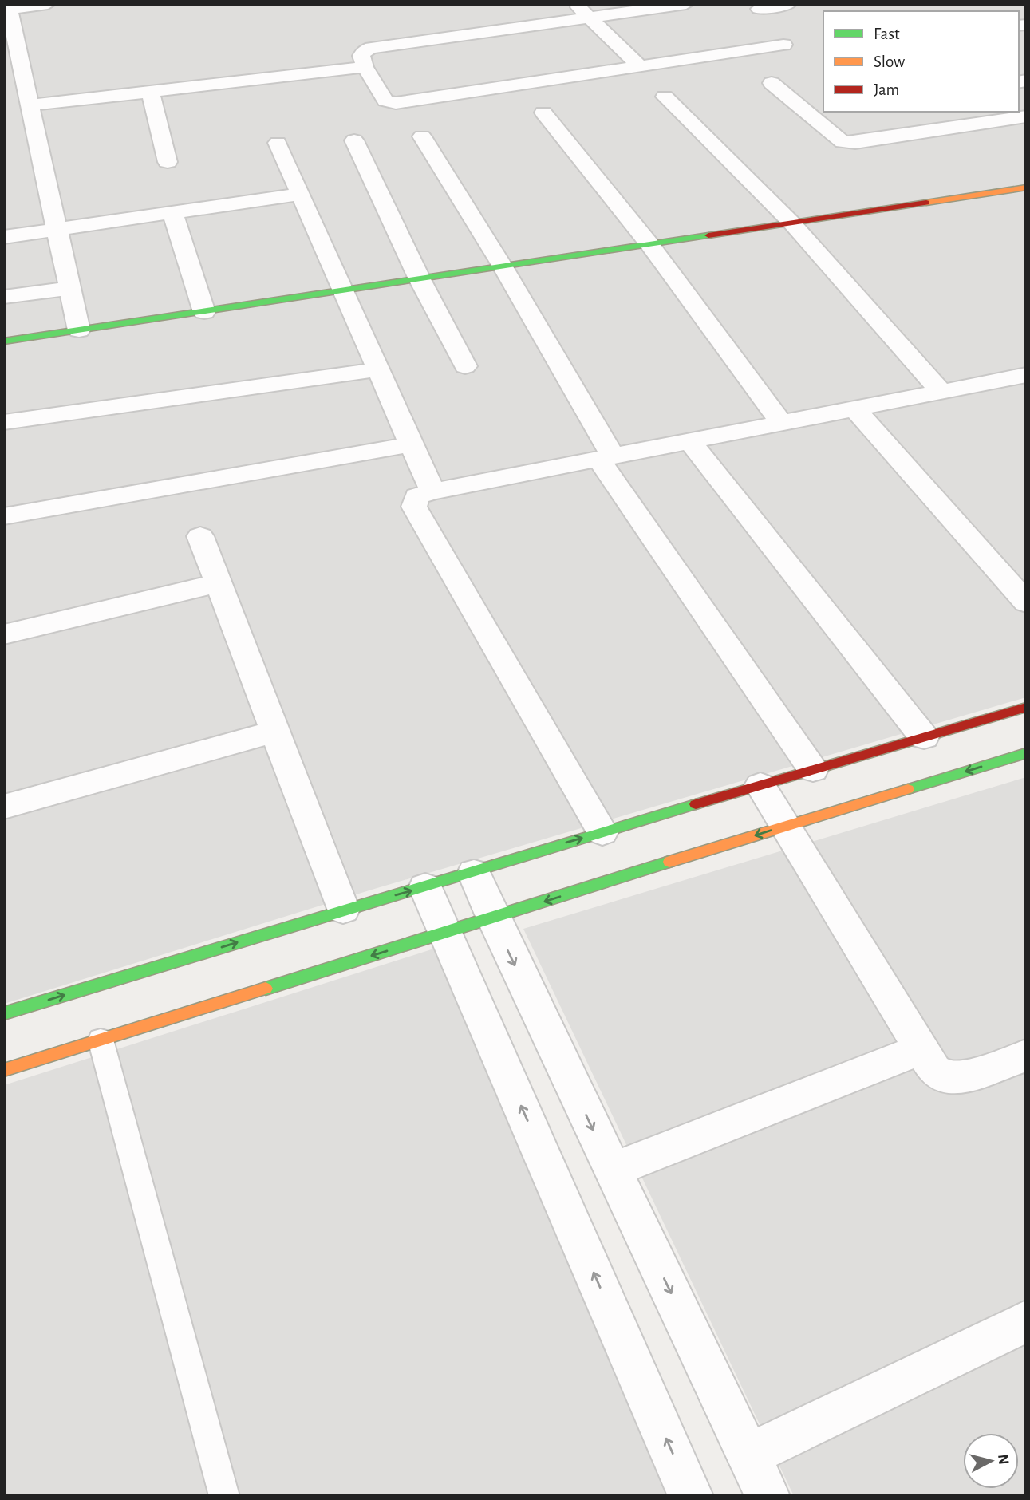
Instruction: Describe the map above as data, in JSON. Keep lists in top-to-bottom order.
{
  "legend": ["Fast", "Slow", "Jam"],
  "north": "right"
}
